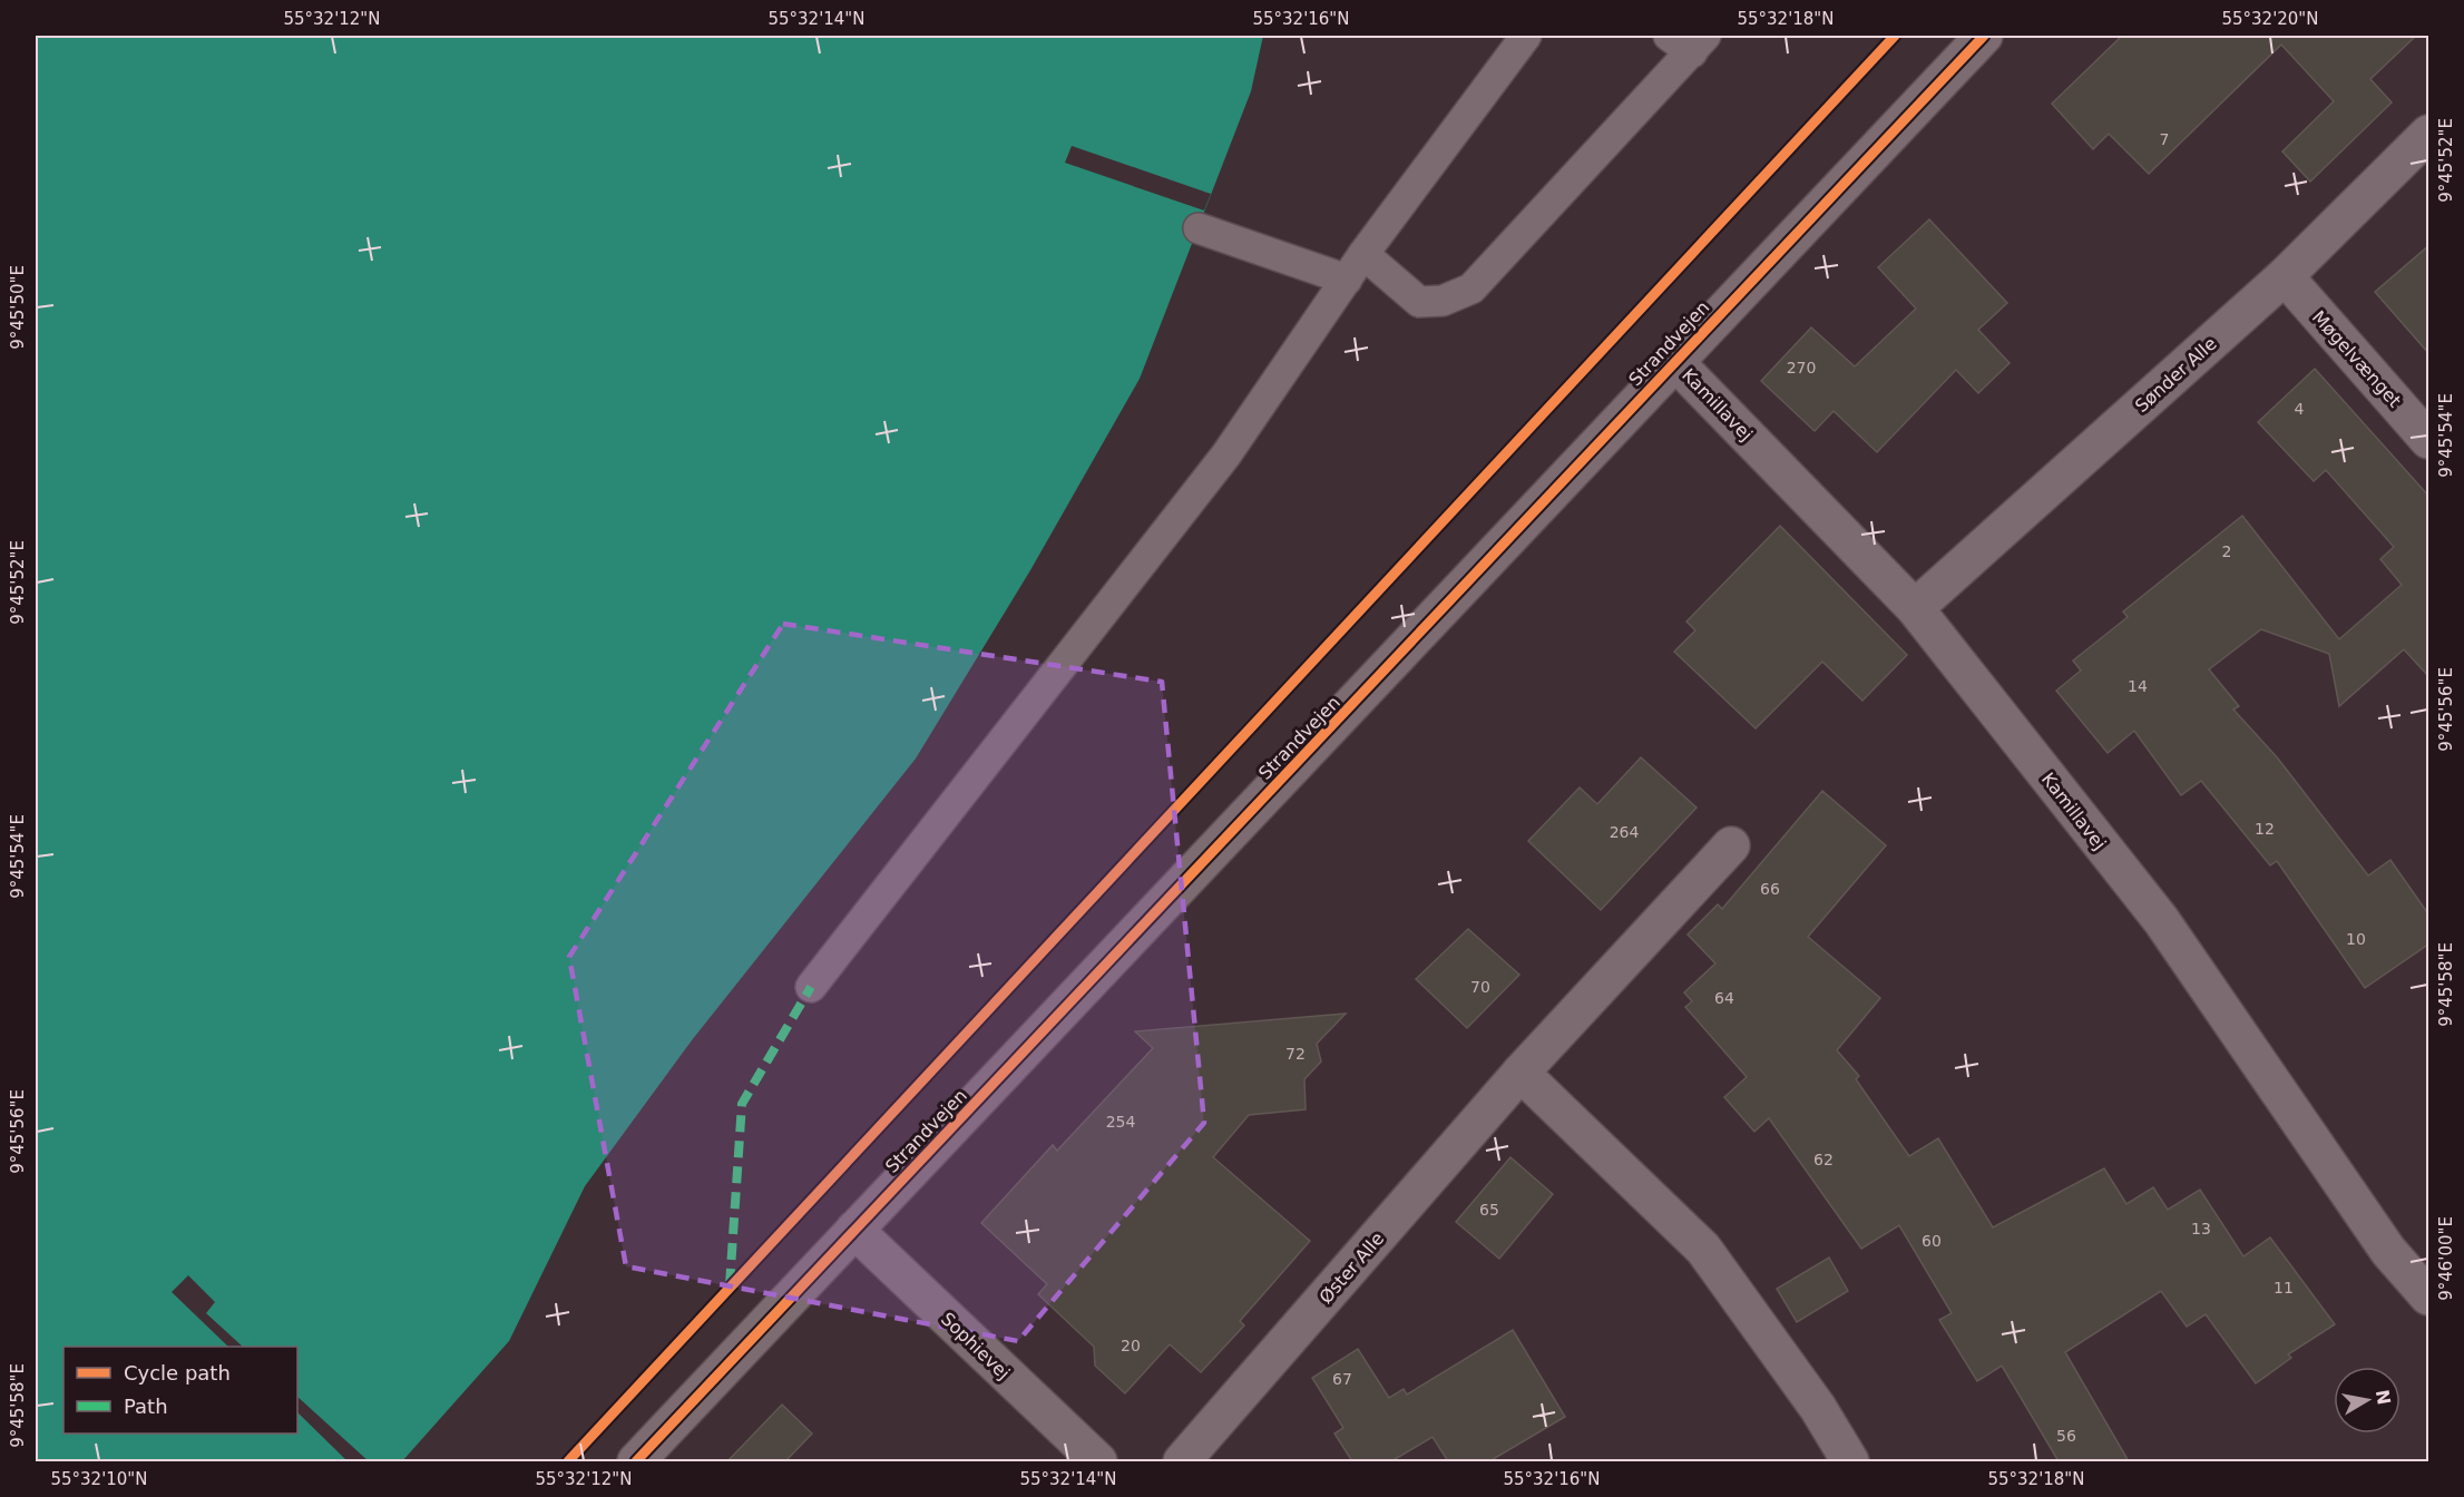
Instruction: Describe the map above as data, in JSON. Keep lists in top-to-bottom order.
{
  "streets": {
    "street": [
      "Strandvejen",
      "Møgelvænget",
      "Sønder Alle",
      "Kamillavej",
      "Øster Alle",
      "Sophievej"
    ]
  },
  "crossings": [
    ["Strandvejen", "Kamillavej"],
    ["Strandvejen", "Sophievej"],
    ["Møgelvænget", "Sønder Alle"],
    ["Sønder Alle", "Kamillavej"]
  ],
  "house_numbers": [
    "7",
    "270",
    "4",
    "2",
    "14",
    "12",
    "264",
    "66",
    "10",
    "70",
    "64",
    "72",
    "254",
    "62",
    "65",
    "13",
    "60",
    "11",
    "20",
    "67",
    "56"
  ],
  "legend": ["Cycle path", "Path"],
  "north": "right",
  "coordinates": [
    "55°32'12\"N",
    "55°32'14\"N",
    "55°32'16\"N",
    "55°32'18\"N",
    "55°32'20\"N",
    "9°45'52\"E",
    "9°45'50\"E",
    "9°45'54\"E",
    "9°45'56\"E",
    "9°45'58\"E",
    "9°46'00\"E",
    "55°32'10\"N"
  ]
}
